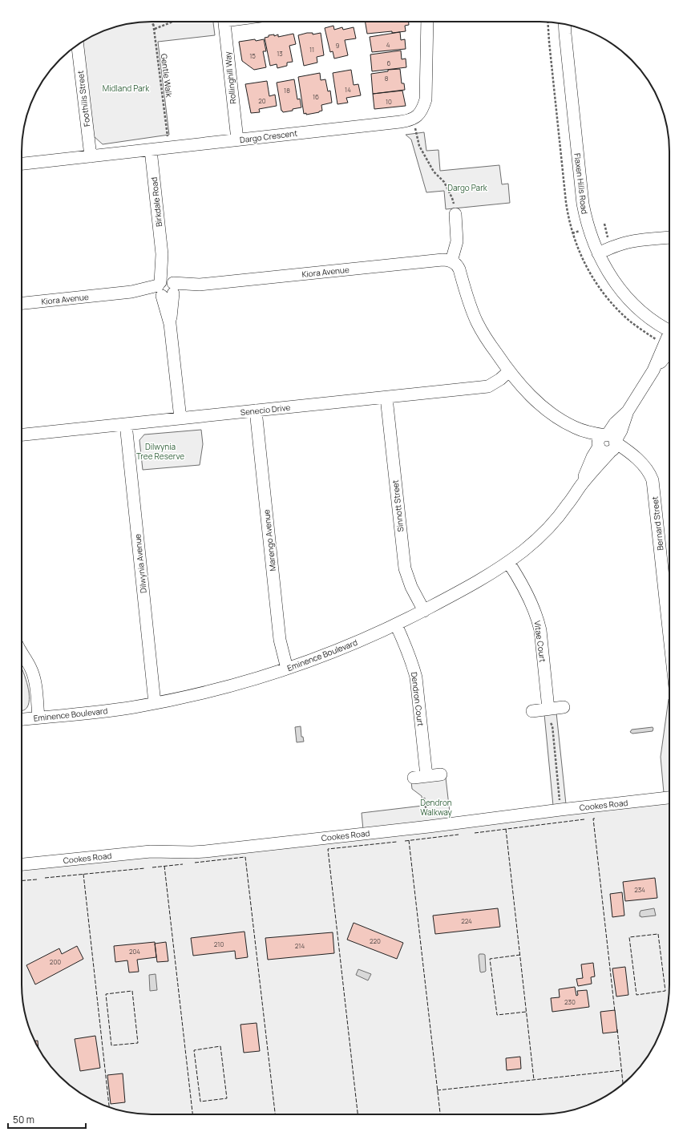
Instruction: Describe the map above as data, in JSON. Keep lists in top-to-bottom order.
{
  "streets": {
    "street": [
      "Rollinghill Way",
      "Foothills Street",
      "Dargo Crescent",
      "Flaxen Hills Road",
      "Birkdale Road",
      "Kiora Avenue",
      "Senecio Drive",
      "Sinnott Street",
      "Bernard Street",
      "Marengo Avenue",
      "Dilwynia Avenue",
      "Vitae Court",
      "Eminence Boulevard",
      "Dendron Court",
      "Cookes Road"
    ],
    "path": ["Gentle Walk"]
  },
  "crossings": [
    ["Rollinghill Way", "Dargo Crescent"],
    ["Foothills Street", "Dargo Crescent"],
    ["Dargo Crescent", "Birkdale Road"],
    ["Birkdale Road", "Kiora Avenue"],
    ["Birkdale Road", "Senecio Drive"],
    ["Senecio Drive", "Sinnott Street"],
    ["Senecio Drive", "Marengo Avenue"],
    ["Senecio Drive", "Dilwynia Avenue"],
    ["Sinnott Street", "Eminence Boulevard"],
    ["Bernard Street", "Eminence Boulevard"],
    ["Marengo Avenue", "Eminence Boulevard"],
    ["Dilwynia Avenue", "Eminence Boulevard"],
    ["Vitae Court", "Eminence Boulevard"],
    ["Eminence Boulevard", "Dendron Court"]
  ],
  "parks": [
    "Midland Park",
    "Dargo Park",
    "Dilwynia Tree Reserve",
    "Dendron Walkway"
  ],
  "house_numbers": [
    "4",
    "9",
    "11",
    "13",
    "15",
    "6",
    "8",
    "14",
    "18",
    "16",
    "20",
    "10",
    "234",
    "224",
    "220",
    "210",
    "214",
    "204",
    "200",
    "230"
  ],
  "scale_bar": "50 m"
}
